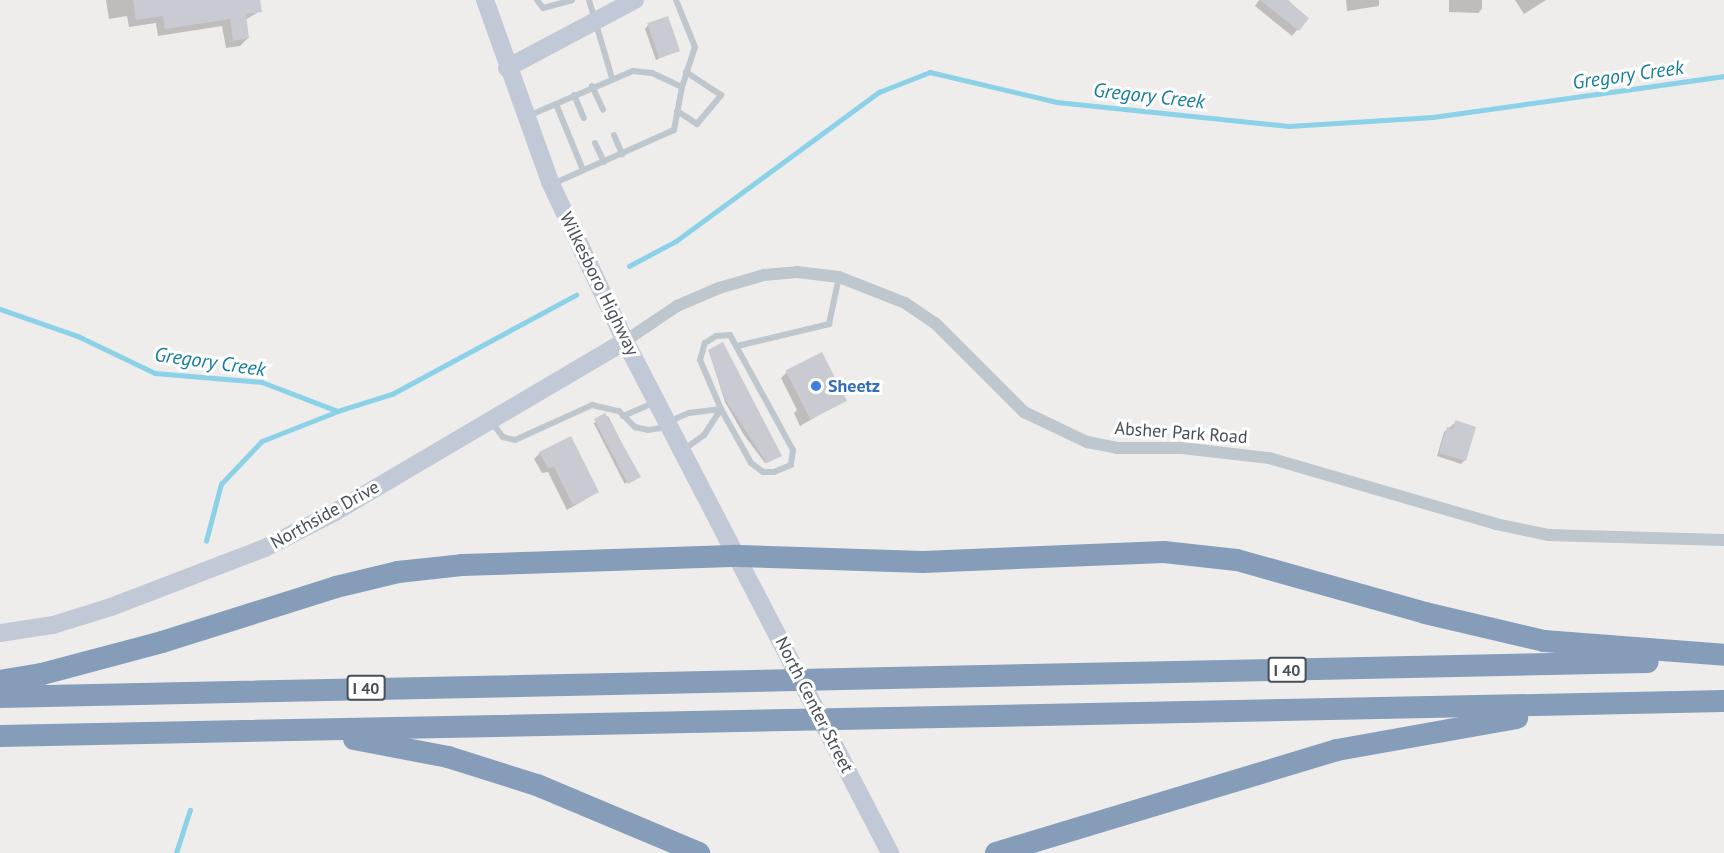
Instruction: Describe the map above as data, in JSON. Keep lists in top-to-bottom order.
{
  "streets": {
    "highway": ["I 40"],
    "main road": ["Wilkesboro Highway", "Northside Drive", "North Center Street"],
    "street": ["Absher Park Road"]
  },
  "crossings": [
    ["Wilkesboro Highway", "Absher Park Road"],
    ["Wilkesboro Highway", "Northside Drive"],
    ["Wilkesboro Highway", "North Center Street"],
    ["Absher Park Road", "Northside Drive"]
  ],
  "water": ["Gregory Creek"],
  "places": ["Sheetz"]
}
